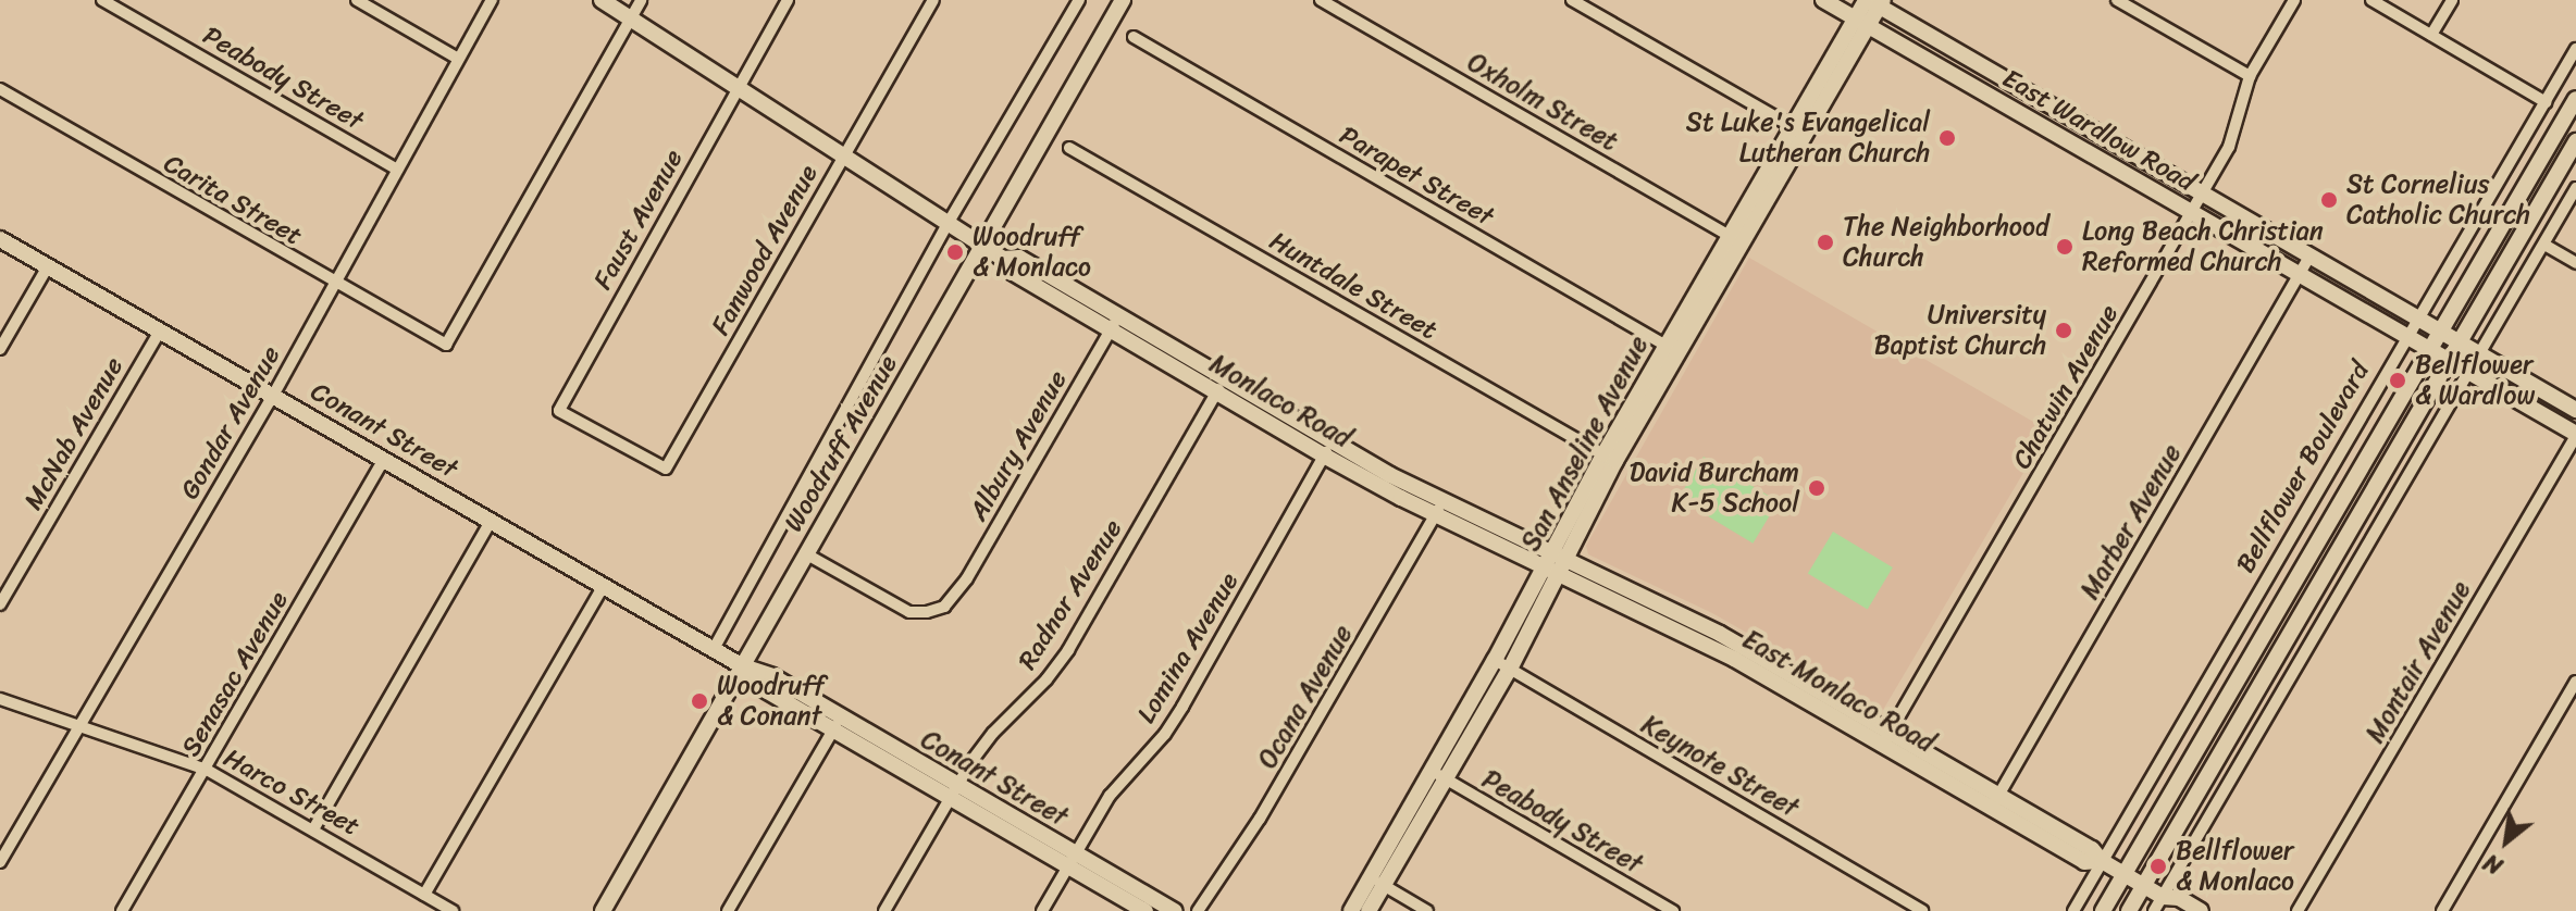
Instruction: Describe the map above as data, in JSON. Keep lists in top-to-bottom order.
{
  "streets": {
    "street": [
      "Peabody Street",
      "Oxholm Street",
      "East Wardlow Road",
      "Parapet Street",
      "Carita Street",
      "Faust Avenue",
      "Fanwood Avenue",
      "Huntdale Street",
      "Chatwin Avenue",
      "Monlaco Road",
      "Gondar Avenue",
      "Conant Street",
      "McNab Avenue",
      "Woodruff Avenue",
      "San Anseline Avenue",
      "Albury Avenue",
      "Bellflower Boulevard",
      "Marber Avenue",
      "Radnor Avenue",
      "Lomina Avenue",
      "Montair Avenue",
      "Senasac Avenue",
      "East Monlaco Road",
      "Ocana Avenue",
      "Keynote Street",
      "Harco Street"
    ]
  },
  "crossings": [
    ["Peabody Street", "Gondar Avenue"],
    ["Peabody Street", "San Anseline Avenue"],
    ["Oxholm Street", "San Anseline Avenue"],
    ["East Wardlow Road", "Chatwin Avenue"],
    ["East Wardlow Road", "San Anseline Avenue"],
    ["East Wardlow Road", "Bellflower Boulevard"],
    ["East Wardlow Road", "Marber Avenue"],
    ["East Wardlow Road", "Montair Avenue"],
    ["Parapet Street", "San Anseline Avenue"],
    ["Carita Street", "Monlaco Road"],
    ["Carita Street", "Gondar Avenue"],
    ["Faust Avenue", "Fanwood Avenue"],
    ["Faust Avenue", "Monlaco Road"],
    ["Fanwood Avenue", "Monlaco Road"],
    ["Huntdale Street", "San Anseline Avenue"],
    ["Chatwin Avenue", "East Monlaco Road"],
    ["Monlaco Road", "Woodruff Avenue"],
    ["Monlaco Road", "San Anseline Avenue"],
    ["Monlaco Road", "Albury Avenue"],
    ["Monlaco Road", "Radnor Avenue"],
    ["Monlaco Road", "Lomina Avenue"],
    ["Monlaco Road", "East Monlaco Road"],
    ["Monlaco Road", "Ocana Avenue"],
    ["Gondar Avenue", "Conant Street"],
    ["Gondar Avenue", "Harco Street"],
    ["Conant Street", "McNab Avenue"],
    ["Conant Street", "Woodruff Avenue"],
    ["Conant Street", "Radnor Avenue"],
    ["Conant Street", "Lomina Avenue"],
    ["Conant Street", "Senasac Avenue"],
    ["Woodruff Avenue", "Albury Avenue"],
    ["San Anseline Avenue", "East Monlaco Road"],
    ["San Anseline Avenue", "Keynote Street"],
    ["Bellflower Boulevard", "East Monlaco Road"],
    ["Marber Avenue", "East Monlaco Road"],
    ["Senasac Avenue", "Harco Street"]
  ],
  "places": [
    "St Luke's Evangelical Lutheran Church",
    "St Cornelius Catholic Church",
    "The Neighborhood Church",
    "Long Beach Christian Reformed Church",
    "Woodruff & Monlaco",
    "University Baptist Church",
    "Bellflower & Wardlow",
    "David Burcham K-5 School",
    "Woodruff & Conant",
    "Bellflower & Monlaco"
  ],
  "north": "bottom left"
}
